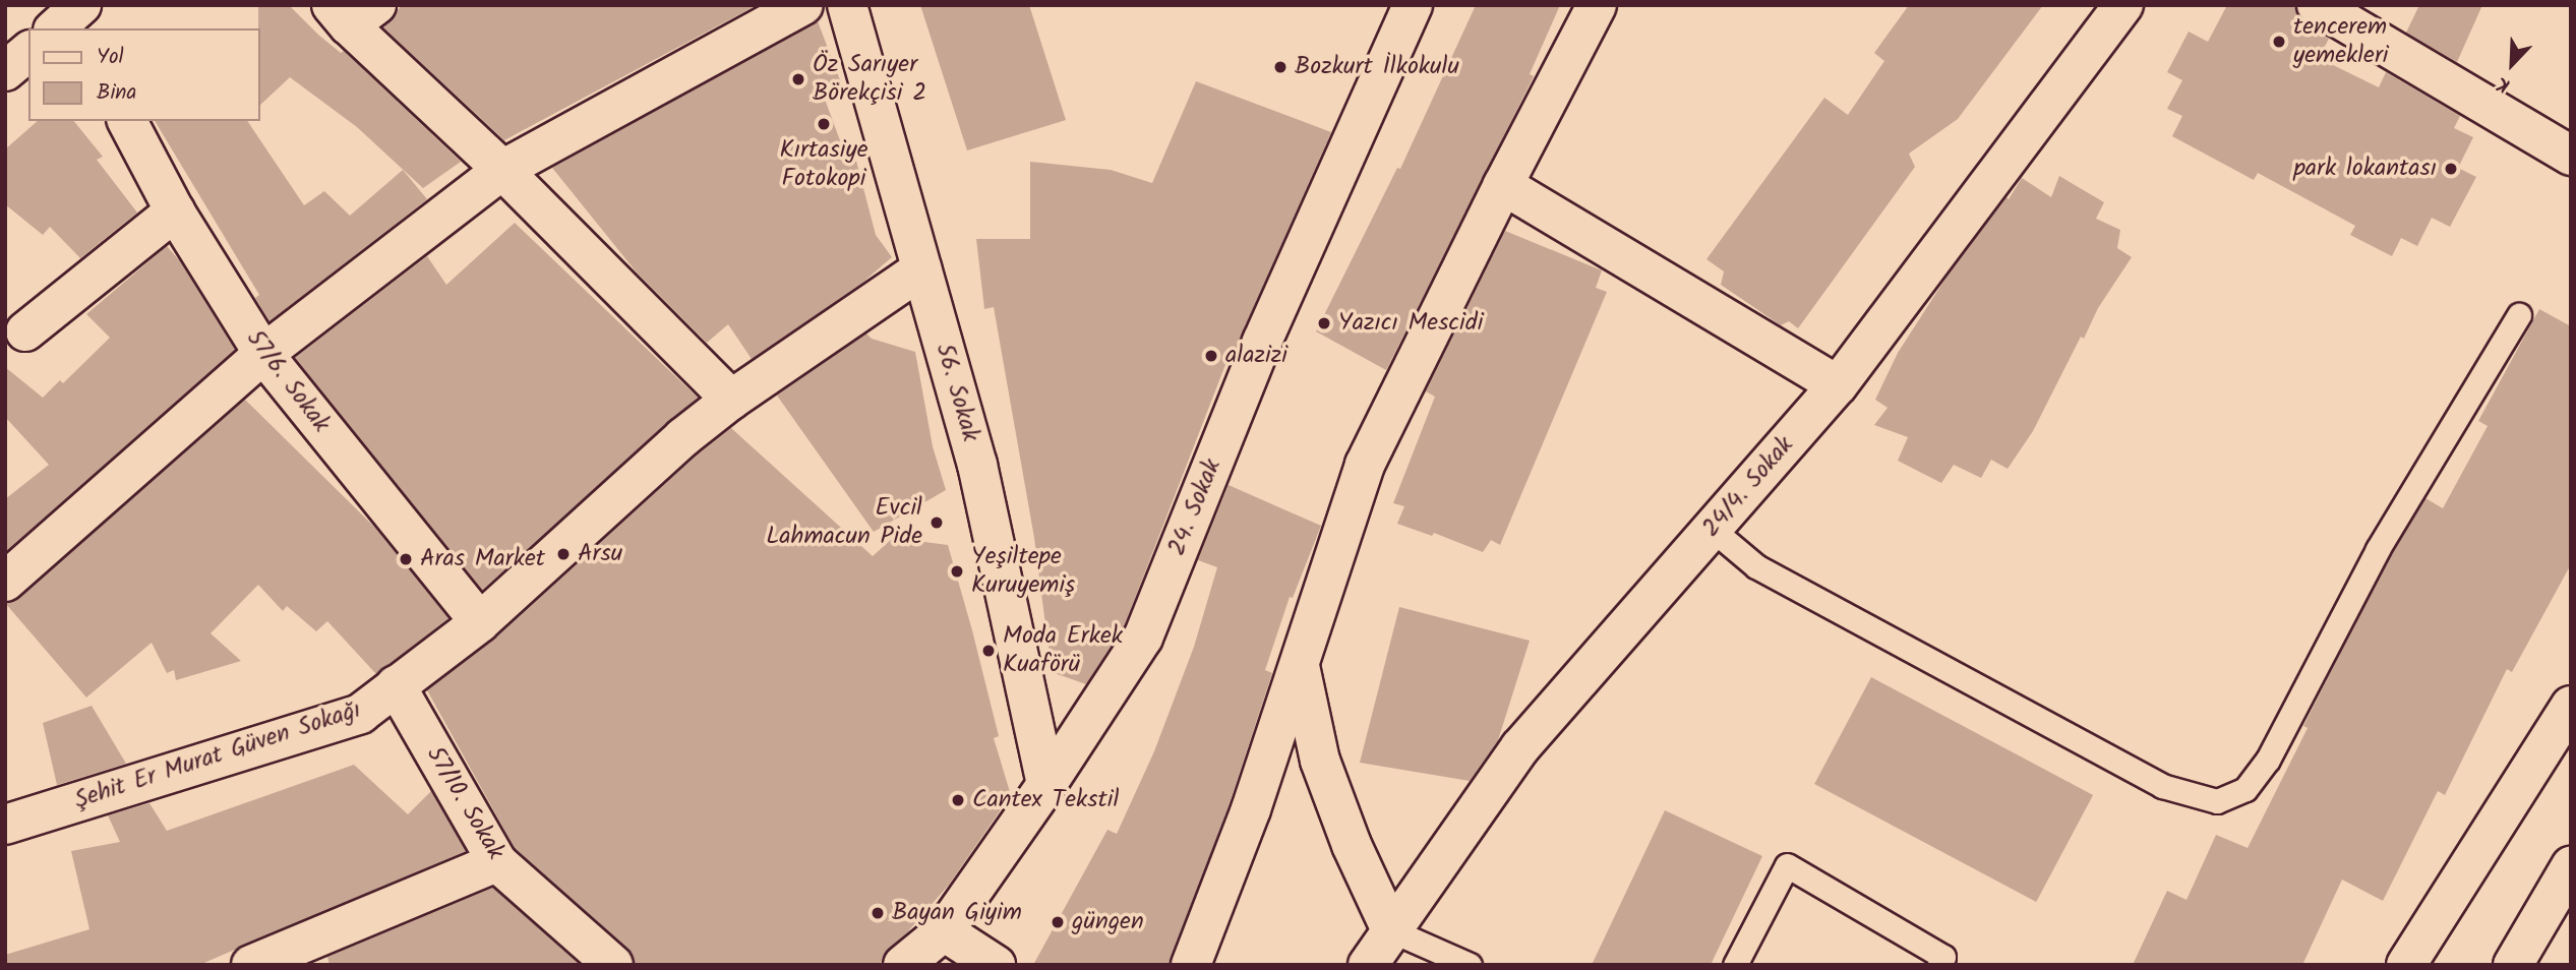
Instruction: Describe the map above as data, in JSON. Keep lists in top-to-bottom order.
{
  "streets": {
    "street": [
      "57/6. Sokak",
      "56. Sokak",
      "24/4. Sokak",
      "24. Sokak",
      "Şehit Er Murat Güven Sokağı",
      "57/10. Sokak"
    ]
  },
  "crossings": [
    ["57/6. Sokak", "Şehit Er Murat Güven Sokağı"],
    ["56. Sokak", "24. Sokak"],
    ["56. Sokak", "Şehit Er Murat Güven Sokağı"],
    ["Şehit Er Murat Güven Sokağı", "57/10. Sokak"]
  ],
  "places": [
    "tencerem yemekleri",
    "Bozkurt İlkokulu",
    "Öz Sarıyer Börekçisi 2",
    "Kırtasiye Fotokopi",
    "park lokantası",
    "Yazıcı Mescidi",
    "alazizi",
    "Evcil Lahmacun Pide",
    "Arsu",
    "Aras Market",
    "Yeşiltepe Kuruyemiş",
    "Moda Erkek Kuaförü",
    "Cantex Tekstil",
    "Bayan Giyim",
    "güngen"
  ],
  "legend": ["Yol", "Bina"],
  "north": "bottom left"
}
